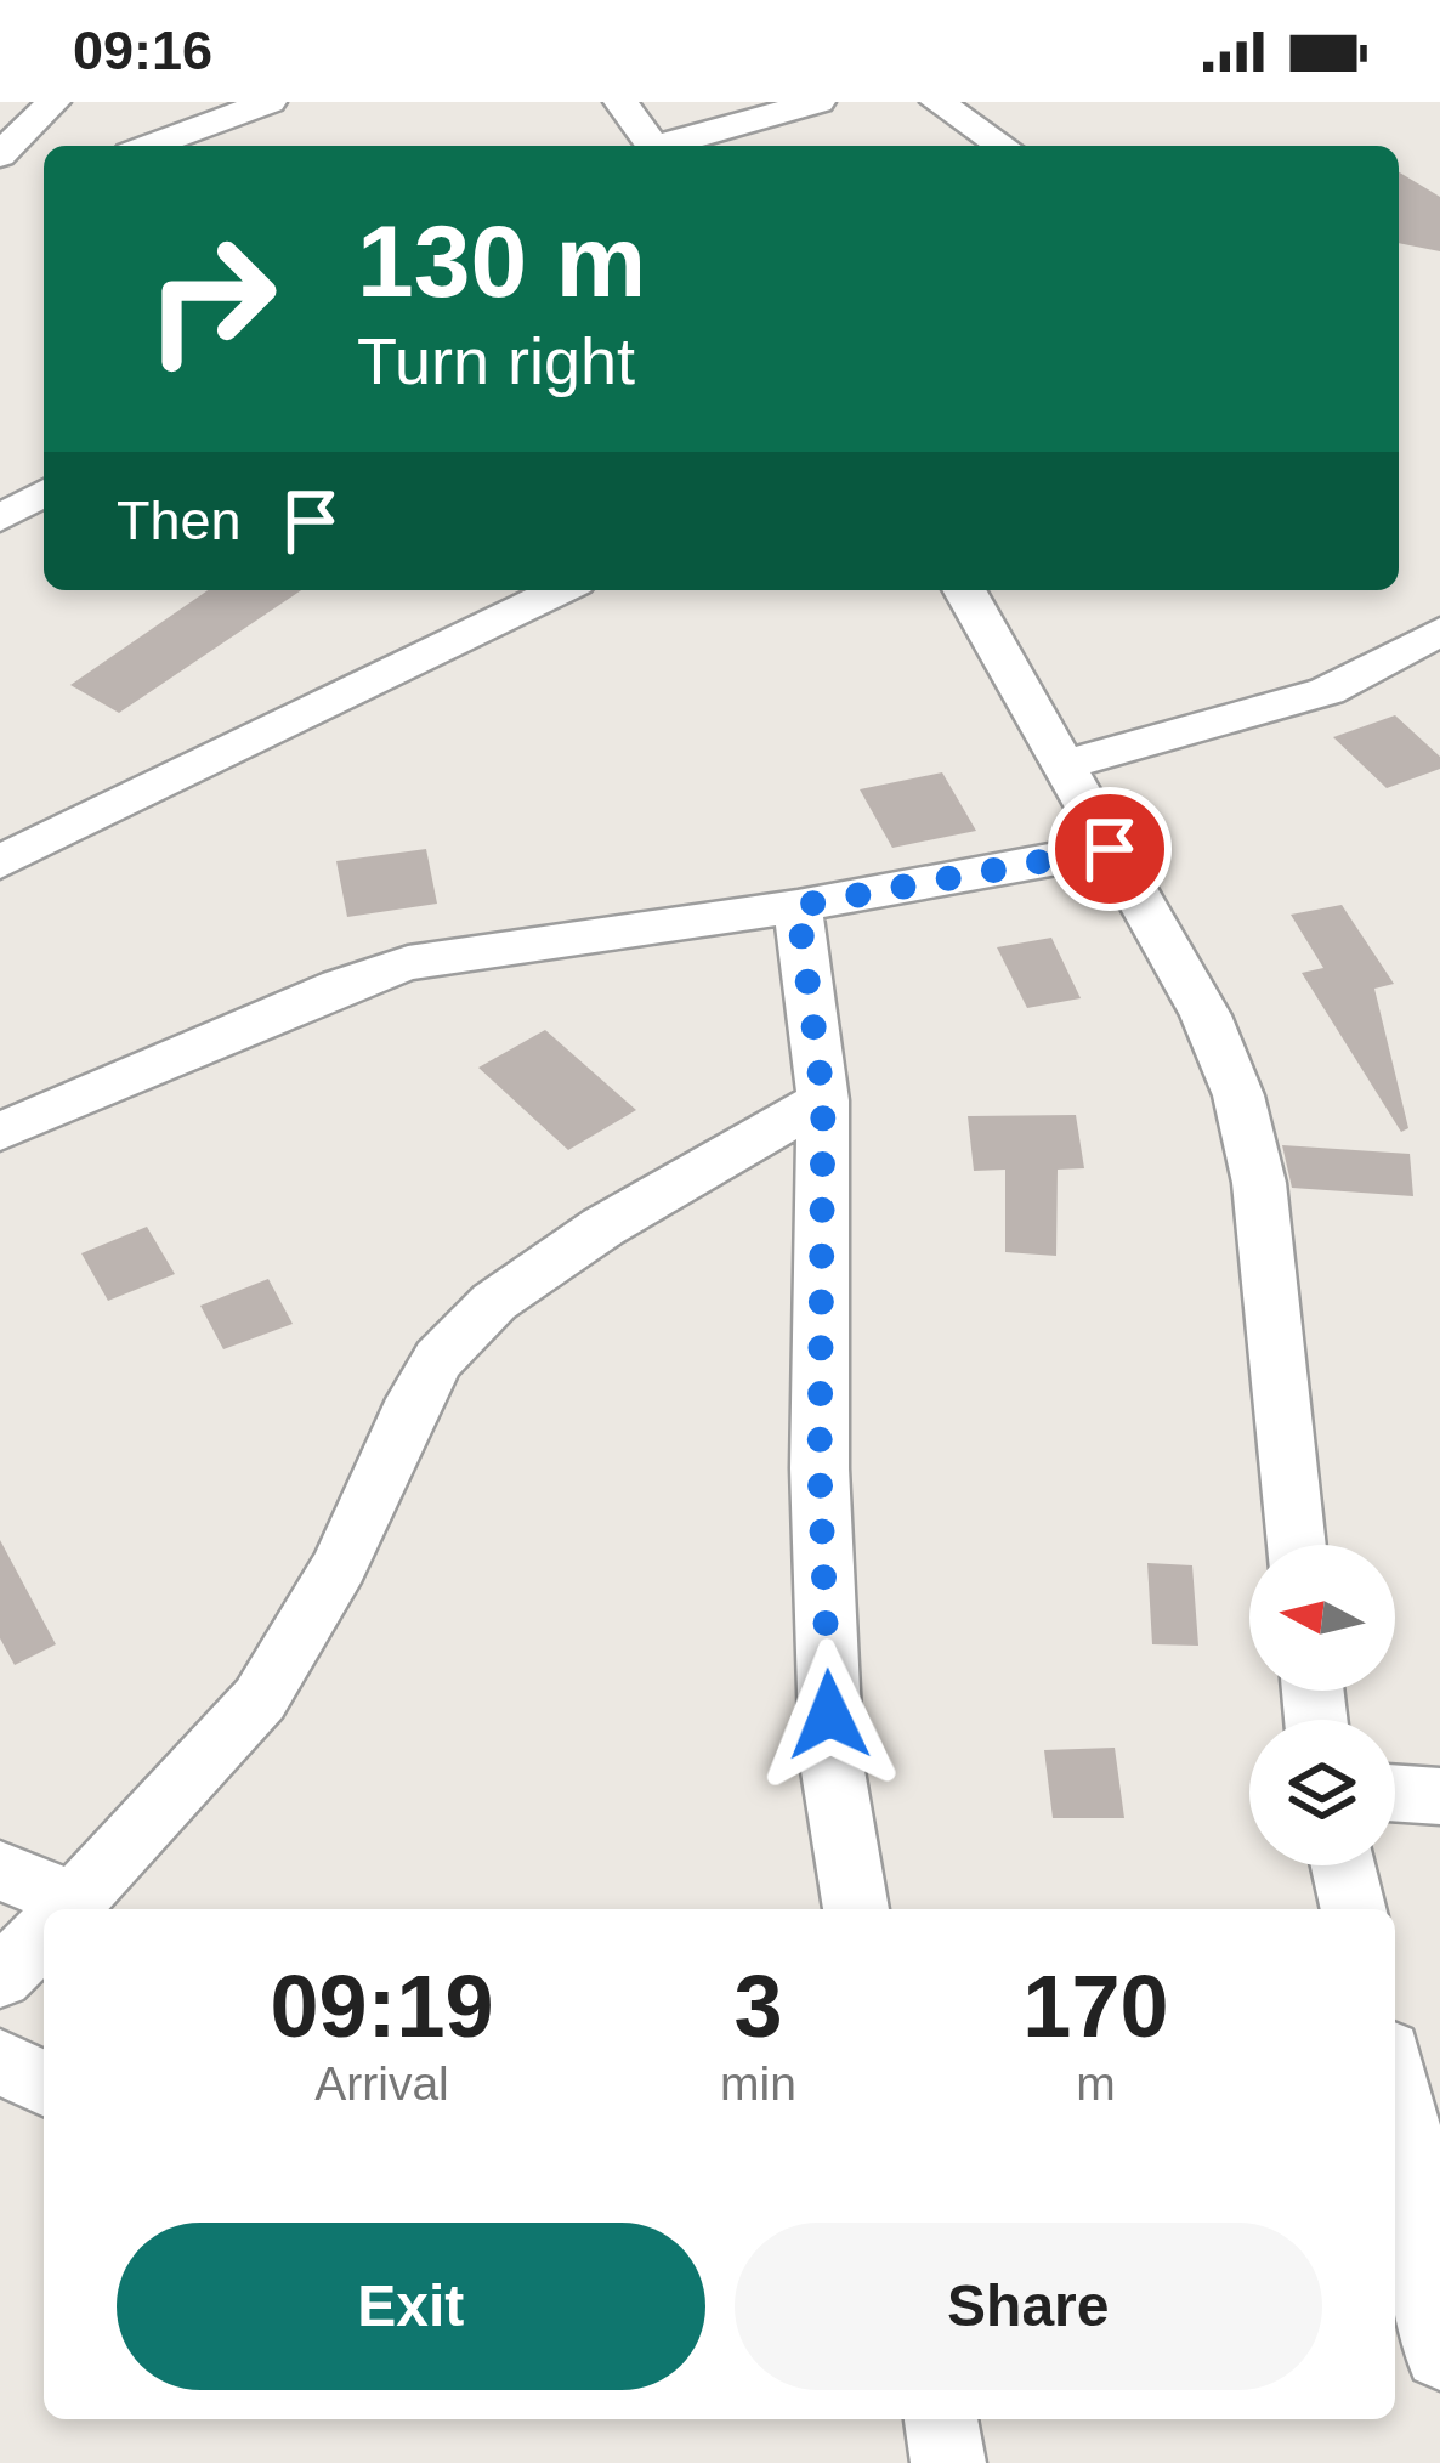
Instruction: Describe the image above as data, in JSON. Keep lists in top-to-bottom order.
{
  "north": "left",
  "page": {
    "status": "09:16",
    "turn": ["130 m", "Turn right"],
    "then": "Then",
    "eta": [
      "09:19",
      "Arrival",
      "3",
      "min",
      "170",
      "m"
    ],
    "buttons": ["Exit", "Share"]
  }
}
